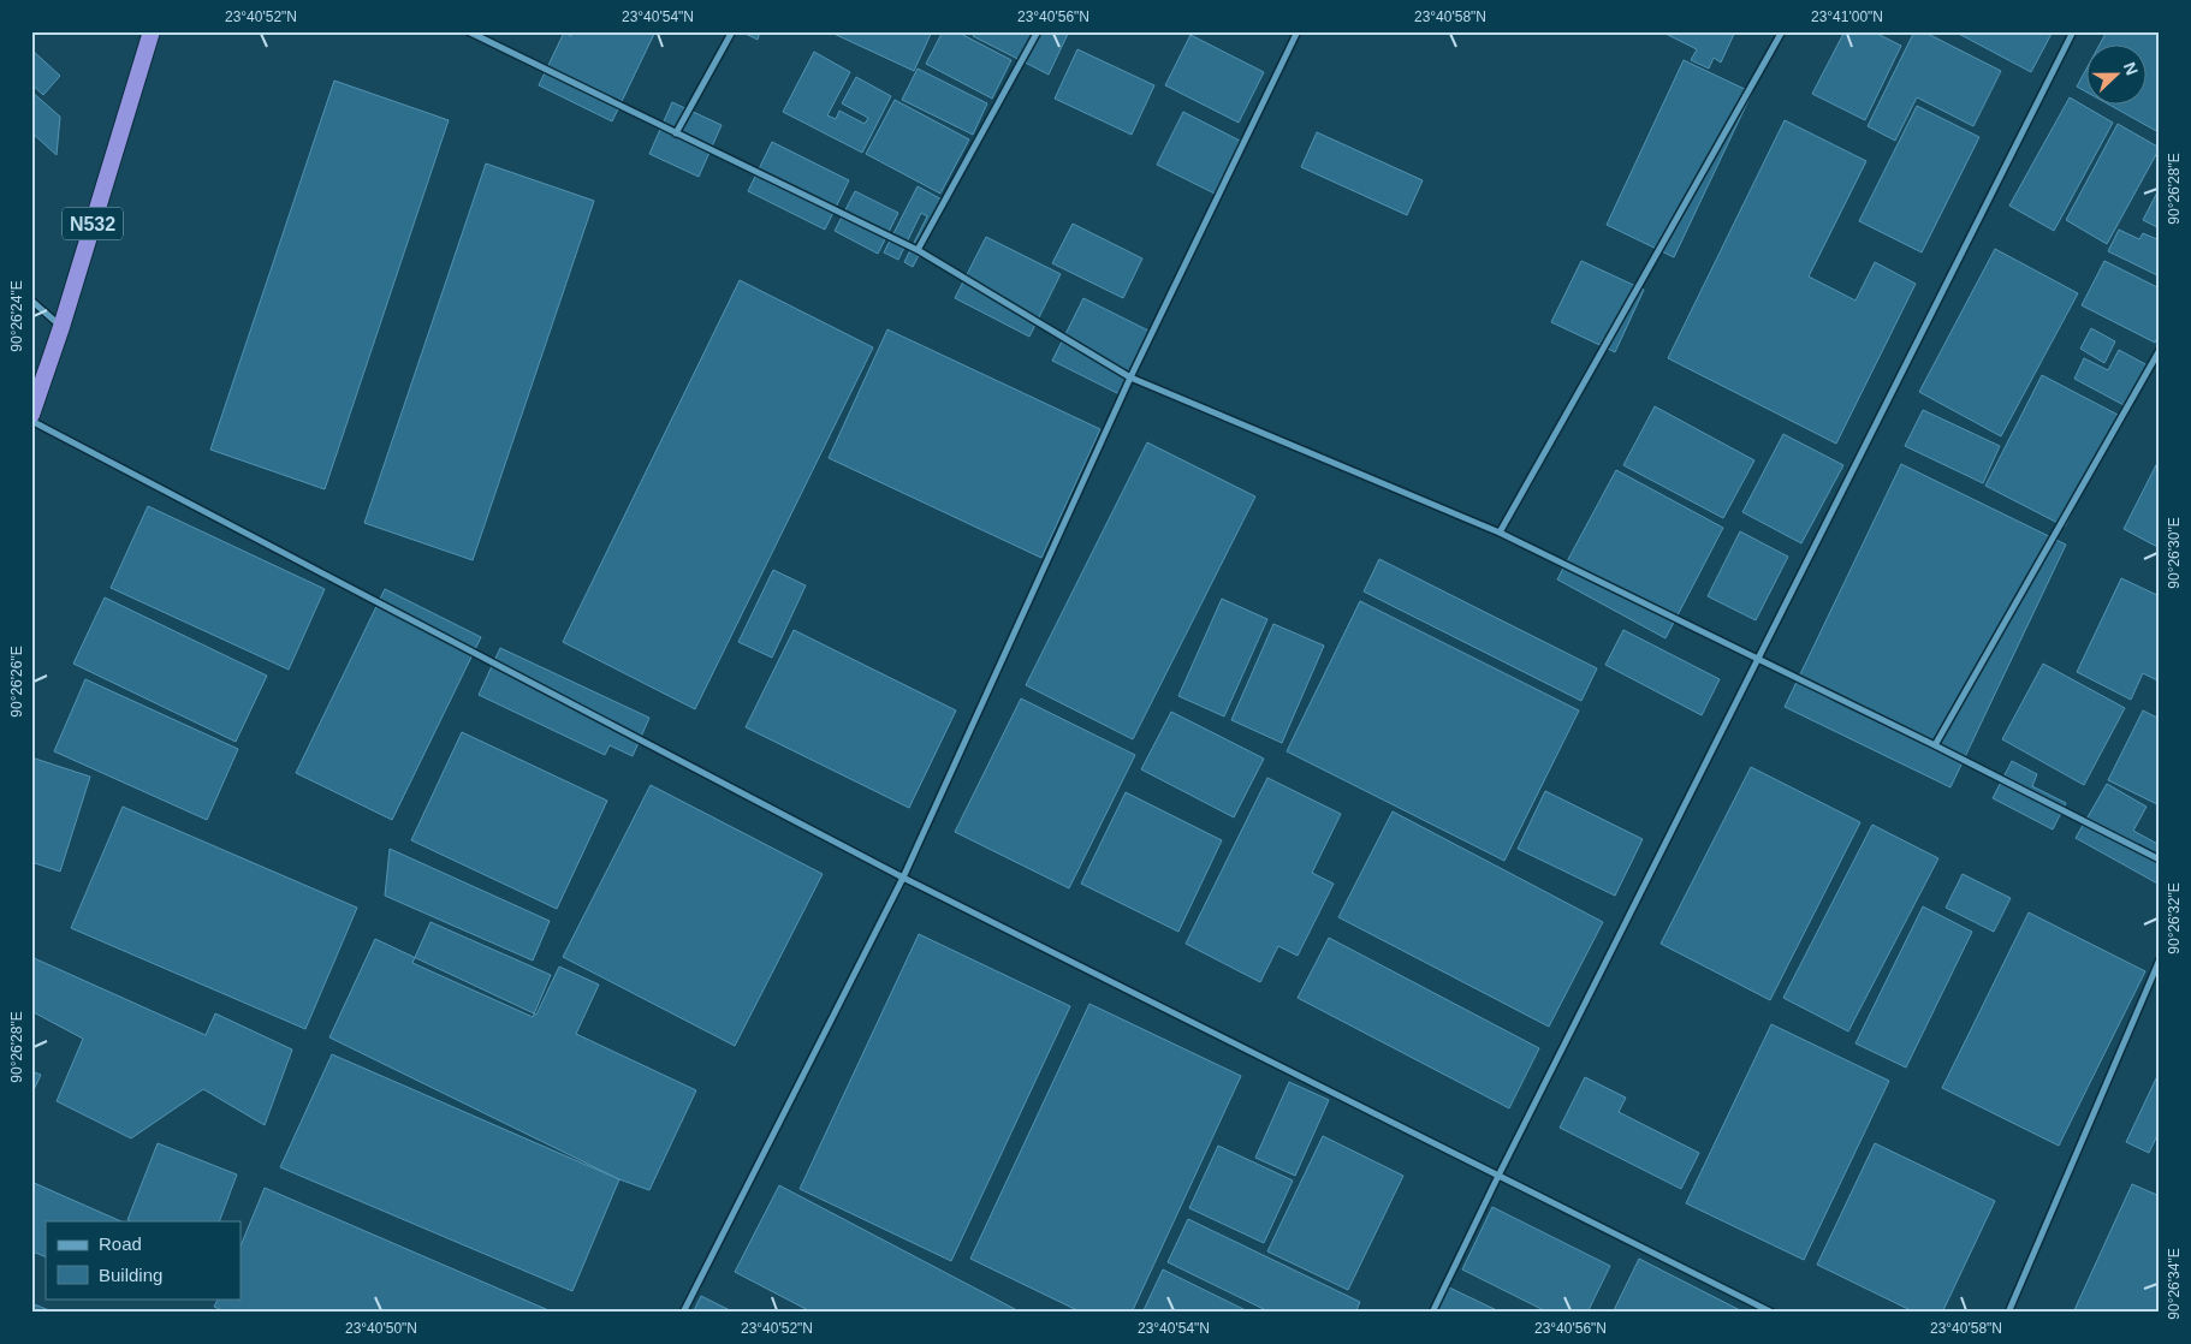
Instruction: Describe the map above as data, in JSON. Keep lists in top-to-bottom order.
{
  "streets": {
    "highway": ["N532"]
  },
  "legend": ["Road", "Building"],
  "north": "right",
  "coordinates": [
    "23°40'52\"N",
    "23°40'54\"N",
    "23°40'56\"N",
    "23°40'58\"N",
    "23°41'00\"N",
    "90°26'28\"E",
    "90°26'24\"E",
    "90°26'30\"E",
    "90°26'26\"E",
    "90°26'32\"E",
    "90°26'34\"E",
    "23°40'50\"N"
  ]
}
